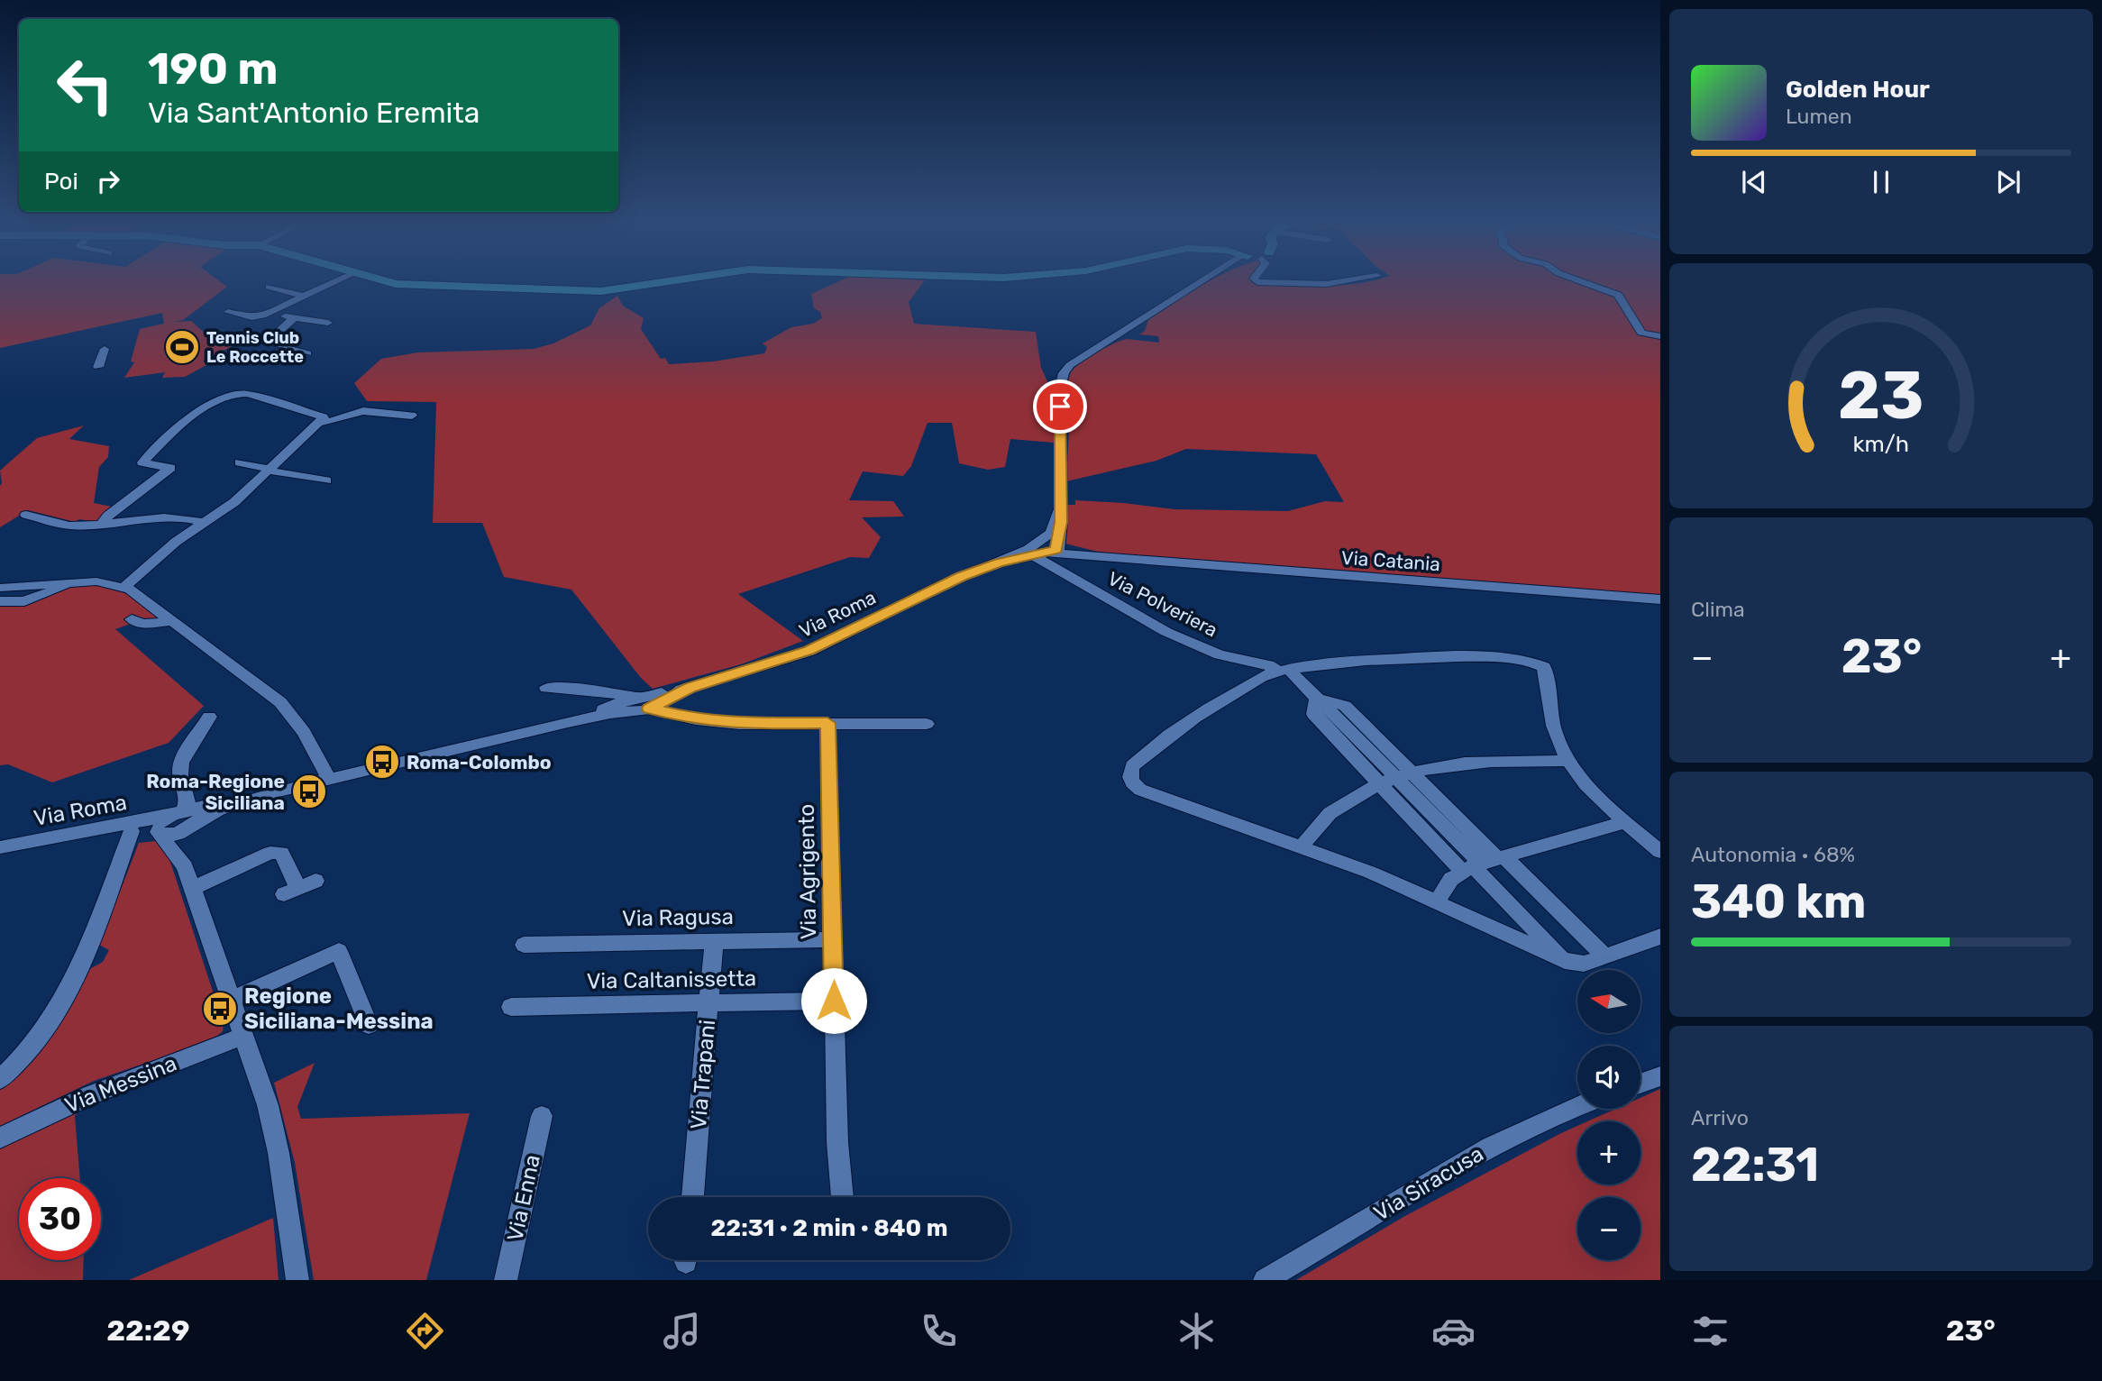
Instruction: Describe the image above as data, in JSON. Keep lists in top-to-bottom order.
{
  "streets": {
    "street": [
      "Via Catania",
      "Via Polveriera",
      "Via Roma",
      "Via Agrigento",
      "Via Ragusa",
      "Via Caltanissetta",
      "Via Trapani",
      "Via Messina",
      "Via Siracusa",
      "Via Enna"
    ]
  },
  "crossings": [
    ["Via Catania", "Via Polveriera"],
    ["Via Catania", "Via Roma"],
    ["Via Polveriera", "Via Roma"],
    ["Via Agrigento", "Via Ragusa"],
    ["Via Agrigento", "Via Caltanissetta"],
    ["Via Ragusa", "Via Trapani"],
    ["Via Caltanissetta", "Via Trapani"]
  ],
  "places": {
    "sports": ["Tennis Club Le Roccette"],
    "bus stop": ["Roma-Colombo", "Roma-Regione Siciliana", "Regione Siciliana-Messina"]
  },
  "north": "left",
  "page": {
    "turn": ["190 m", "Via Sant'Antonio Eremita"],
    "song": ["Golden Hour", "Lumen"],
    "then": "Poi",
    "tile": [
      "Clima",
      ["Autonomia · 68%", "340 km"],
      ["Arrivo", "22:31"]
    ],
    "heat": ["−", "23°", "+"],
    "map_buttons": ["+", "−"],
    "limit": "30",
    "trip": "22:31 · 2 min · 840 m",
    "tabs": ["22:29", "23°"],
    "gauge": ["23", "km/h"]
  }
}
